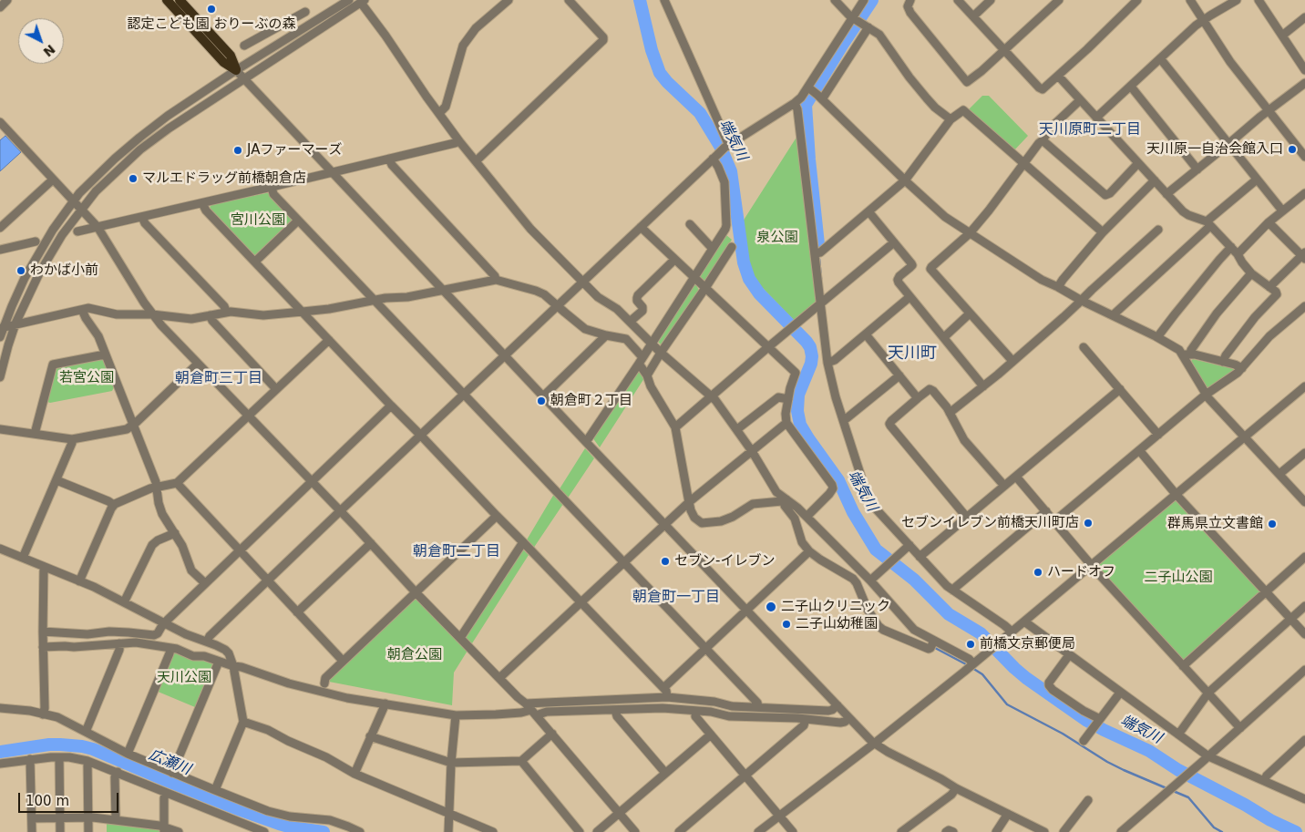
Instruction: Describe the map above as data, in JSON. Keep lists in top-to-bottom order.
{
  "districts": [
    "天川原町二丁目",
    "天川町",
    "朝倉町三丁目",
    "朝倉町二丁目",
    "朝倉町一丁目"
  ],
  "water": ["端気川", "広瀬川"],
  "parks": [
    "宮川公園",
    "泉公園",
    "若宮公園",
    "二子山公園",
    "朝倉公園",
    "天川公園"
  ],
  "places": [
    "認定こども園 おりーぶの森",
    "天川原一自治会館入口",
    "JAファーマーズ",
    "マルエドラッグ前橋朝倉店",
    "わかば小前",
    "朝倉町２丁目",
    "セブンイレブン前橋天川町店",
    "群馬県立文書館",
    "セブン-イレブン",
    "ハードオフ",
    "二子山クリニック",
    "二子山幼稚園",
    "前橋文京郵便局"
  ],
  "scale_bar": "100 m",
  "north": "bottom right"
}
